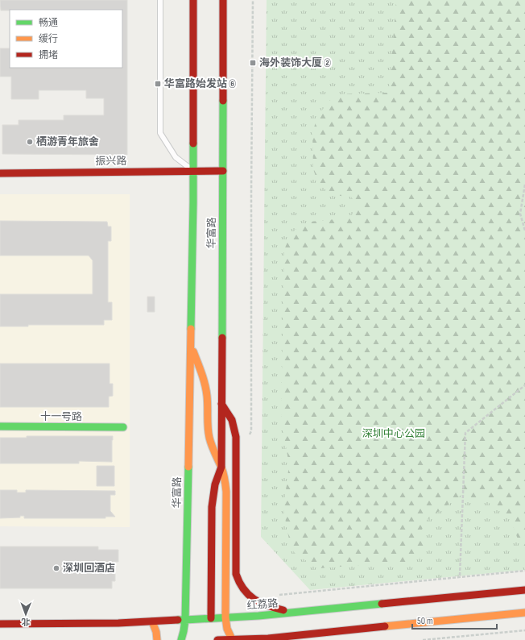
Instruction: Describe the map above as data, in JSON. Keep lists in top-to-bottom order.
{
  "streets": {
    "main road": [
      "振兴路",
      "华富路",
      "十一号路",
      "红荔路"
    ]
  },
  "crossings": [
    ["振兴路", "华富路"],
    ["华富路", "红荔路"]
  ],
  "parks": ["深圳中心公园"],
  "places": {
    "transit": ["海外装饰大厦 ②", "华富路始发站 ⑥"],
    "other": ["栖游青年旅舍", "深圳回酒店"]
  },
  "legend": ["畅通", "缓行", "拥堵"],
  "scale_bar": "50 m",
  "north": "bottom"
}
